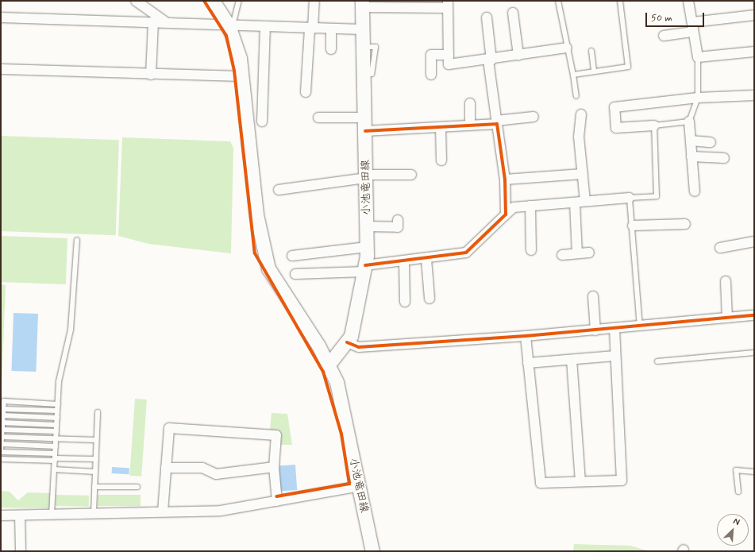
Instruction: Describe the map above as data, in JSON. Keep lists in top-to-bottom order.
{
  "streets": {
    "main road": ["小池竜田線"]
  },
  "scale_bar": "50 m",
  "north": "top right"
}
